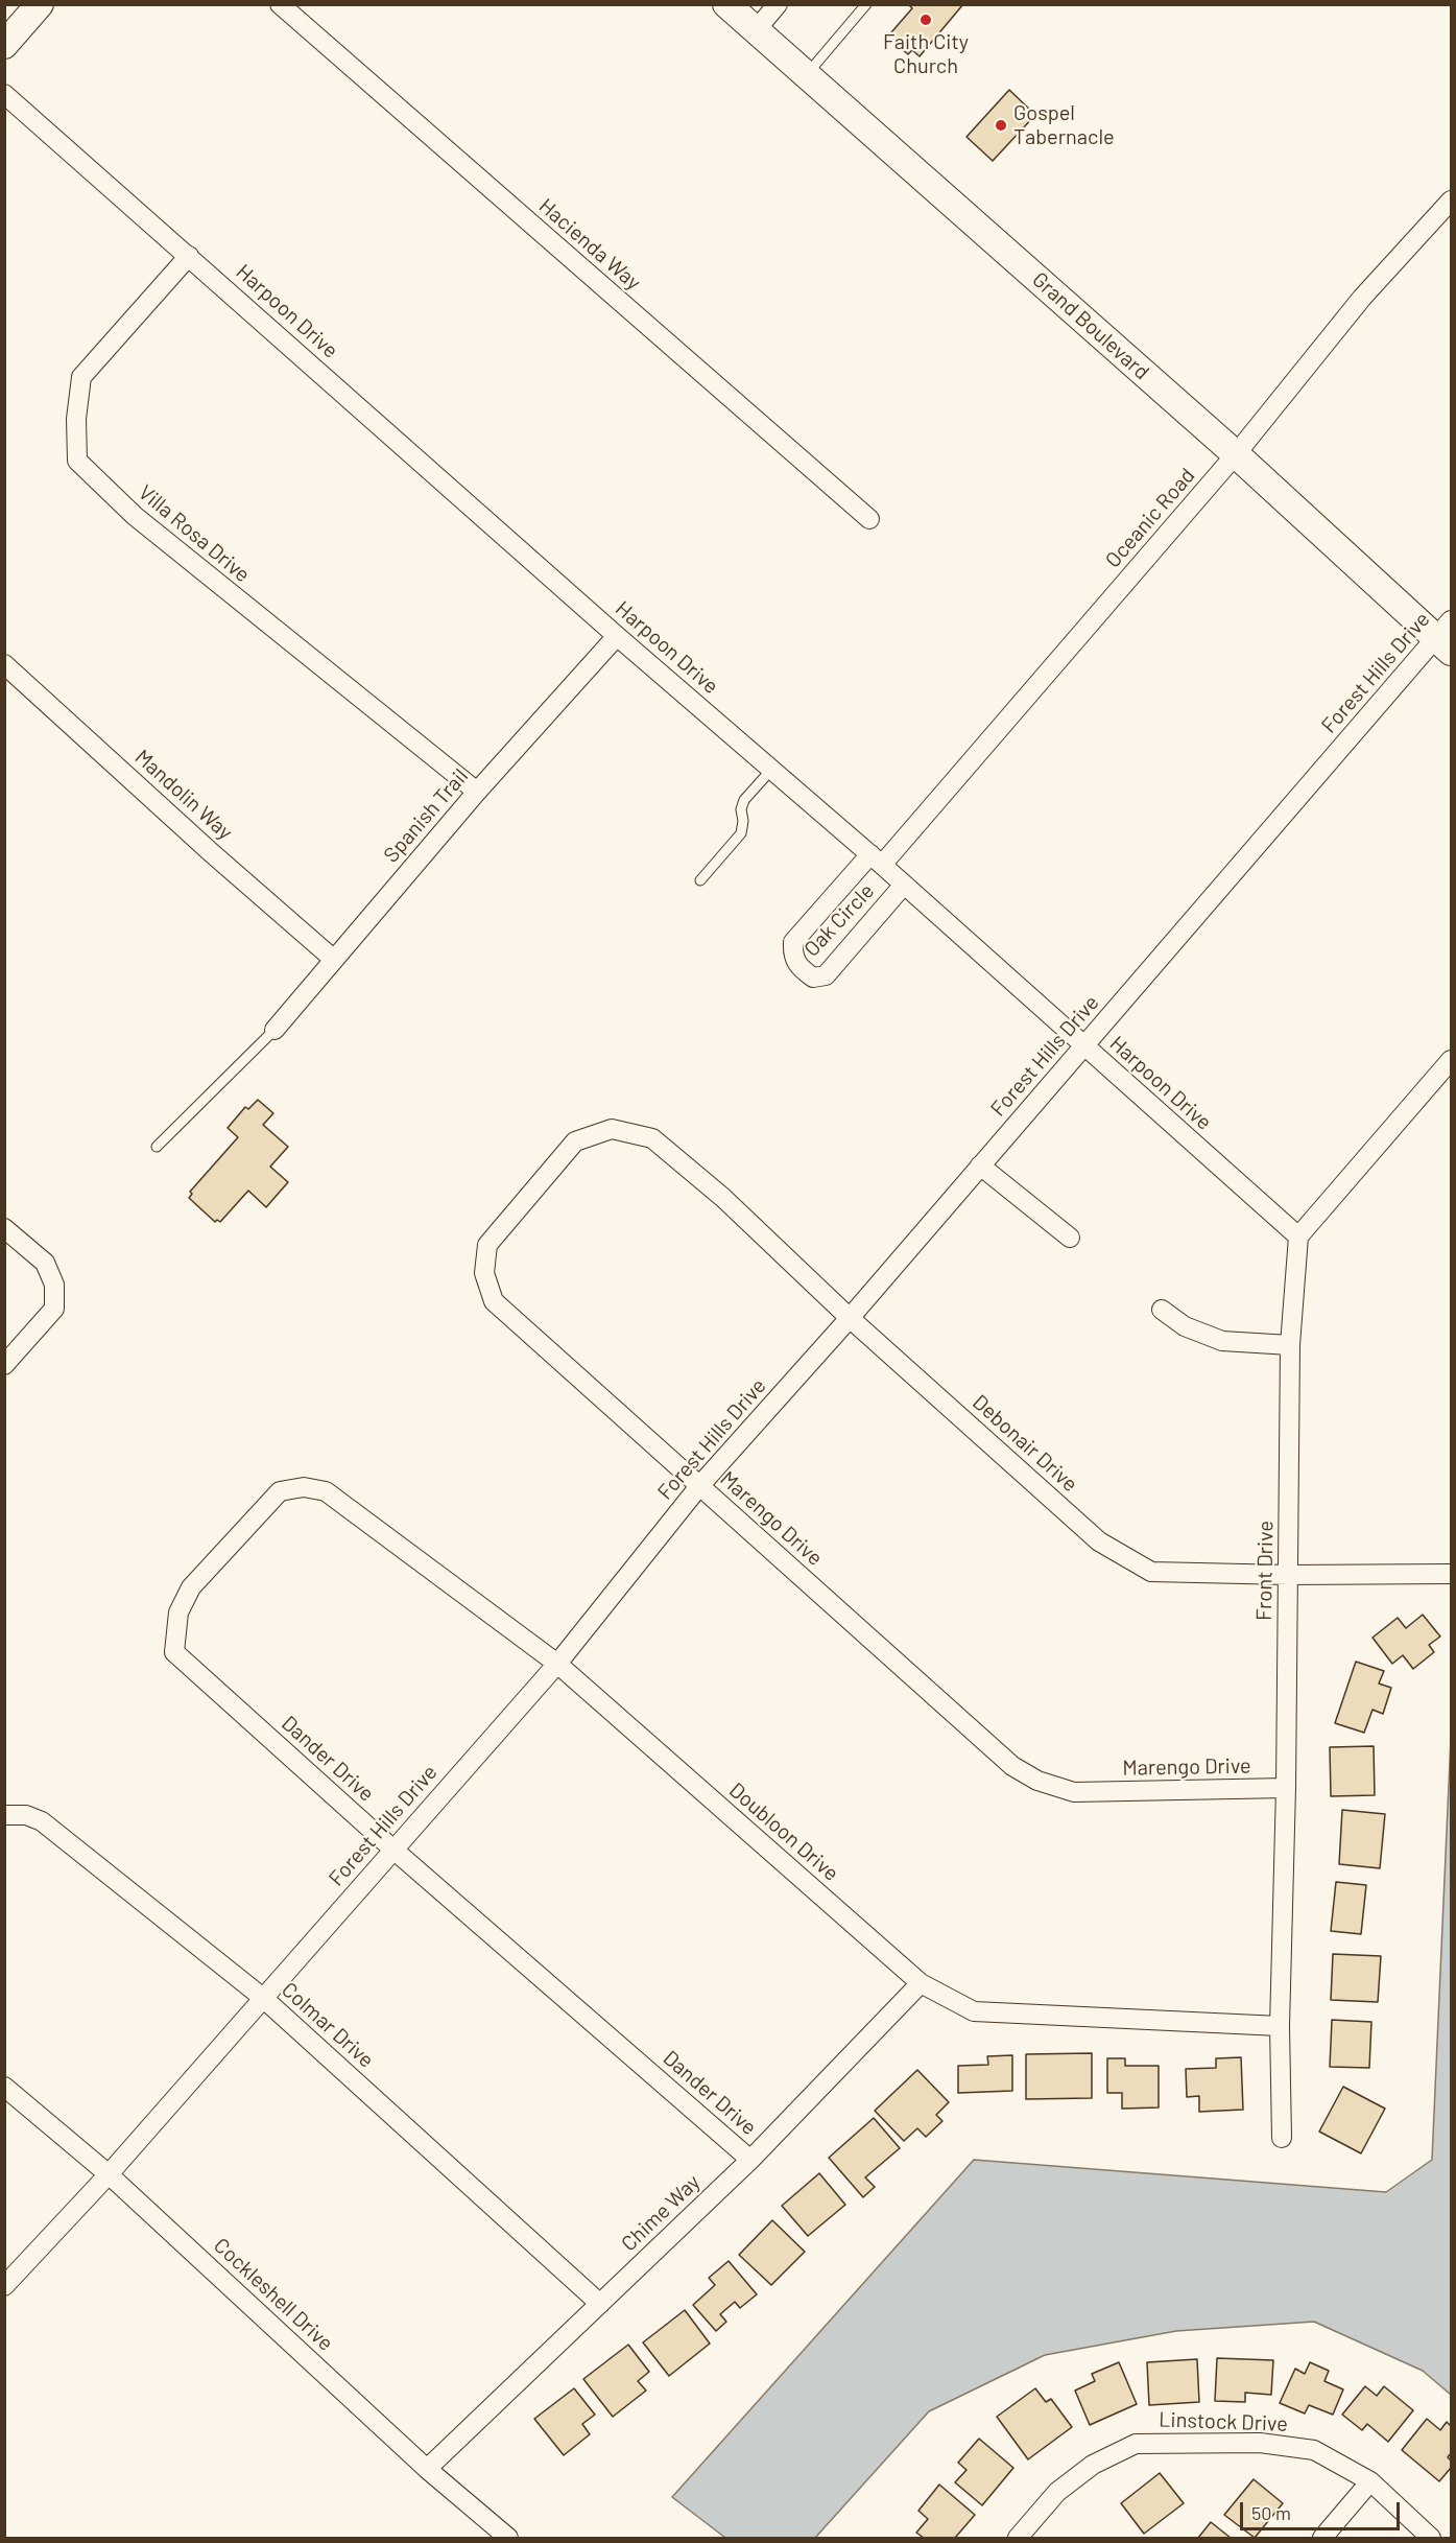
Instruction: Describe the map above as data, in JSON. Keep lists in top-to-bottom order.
{
  "streets": {
    "street": [
      "Hacienda Way",
      "Harpoon Drive",
      "Grand Boulevard",
      "Oceanic Road",
      "Villa Rosa Drive",
      "Forest Hills Drive",
      "Mandolin Way",
      "Spanish Trail",
      "Oak Circle",
      "Debonair Drive",
      "Marengo Drive",
      "Front Drive",
      "Dander Drive",
      "Doubloon Drive",
      "Colmar Drive",
      "Chime Way",
      "Cockleshell Drive",
      "Linstock Drive"
    ]
  },
  "crossings": [
    ["Harpoon Drive", "Oceanic Road"],
    ["Harpoon Drive", "Villa Rosa Drive"],
    ["Harpoon Drive", "Forest Hills Drive"],
    ["Harpoon Drive", "Spanish Trail"],
    ["Harpoon Drive", "Oak Circle"],
    ["Harpoon Drive", "Front Drive"],
    ["Grand Boulevard", "Oceanic Road"],
    ["Grand Boulevard", "Forest Hills Drive"],
    ["Oceanic Road", "Oak Circle"],
    ["Villa Rosa Drive", "Spanish Trail"],
    ["Forest Hills Drive", "Debonair Drive"],
    ["Forest Hills Drive", "Marengo Drive"],
    ["Forest Hills Drive", "Dander Drive"],
    ["Forest Hills Drive", "Doubloon Drive"],
    ["Forest Hills Drive", "Colmar Drive"],
    ["Forest Hills Drive", "Cockleshell Drive"],
    ["Mandolin Way", "Spanish Trail"],
    ["Debonair Drive", "Marengo Drive"],
    ["Debonair Drive", "Front Drive"],
    ["Marengo Drive", "Front Drive"],
    ["Front Drive", "Doubloon Drive"],
    ["Dander Drive", "Doubloon Drive"],
    ["Dander Drive", "Chime Way"],
    ["Doubloon Drive", "Chime Way"],
    ["Colmar Drive", "Chime Way"],
    ["Chime Way", "Cockleshell Drive"]
  ],
  "places": ["Faith City Church", "Gospel Tabernacle"],
  "scale_bar": "50 m"
}
